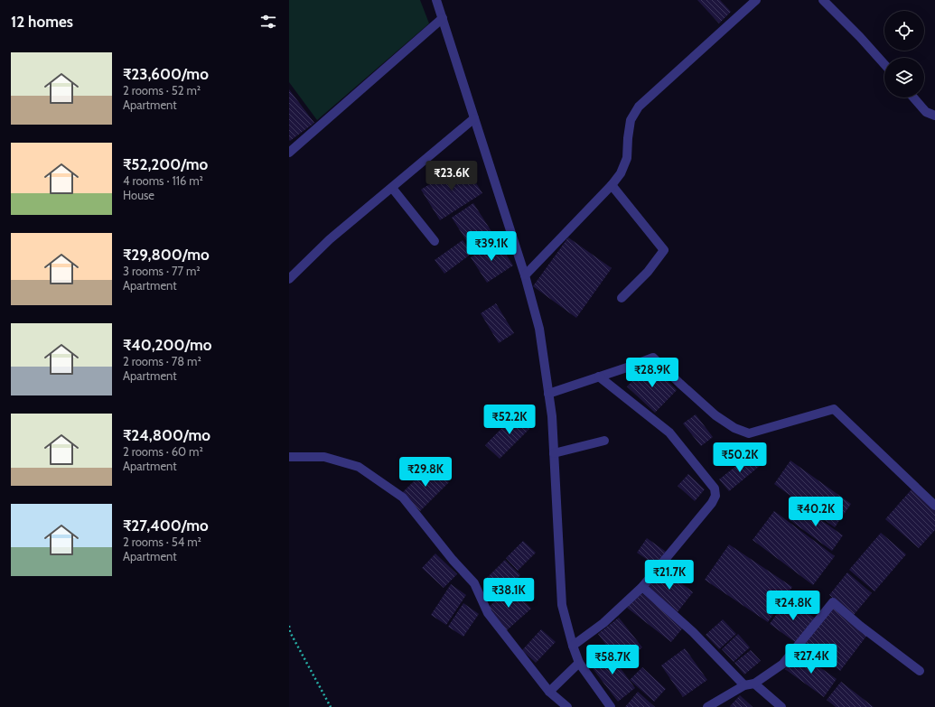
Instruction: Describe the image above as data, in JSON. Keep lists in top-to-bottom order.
{
  "page": {
    "heading": "12 homes",
    "list": [
      {
        "name": "₹23,600/mo",
        "note": "2 rooms · 52 m² · Apartment"
      },
      {
        "name": "₹52,200/mo",
        "note": "4 rooms · 116 m² · House"
      },
      {
        "name": "₹29,800/mo",
        "note": "3 rooms · 77 m² · Apartment"
      },
      {
        "name": "₹40,200/mo",
        "note": "2 rooms · 78 m² · Apartment"
      },
      {
        "name": "₹24,800/mo",
        "note": "2 rooms · 60 m² · Apartment"
      },
      {
        "name": "₹27,400/mo",
        "note": "2 rooms · 54 m² · Apartment"
      }
    ],
    "price": [
      "₹23.6K",
      "₹39.1K",
      "₹28.9K",
      "₹52.2K",
      "₹50.2K",
      "₹29.8K",
      "₹40.2K",
      "₹21.7K",
      "₹38.1K",
      "₹24.8K",
      "₹27.4K",
      "₹58.7K"
    ]
  }
}
